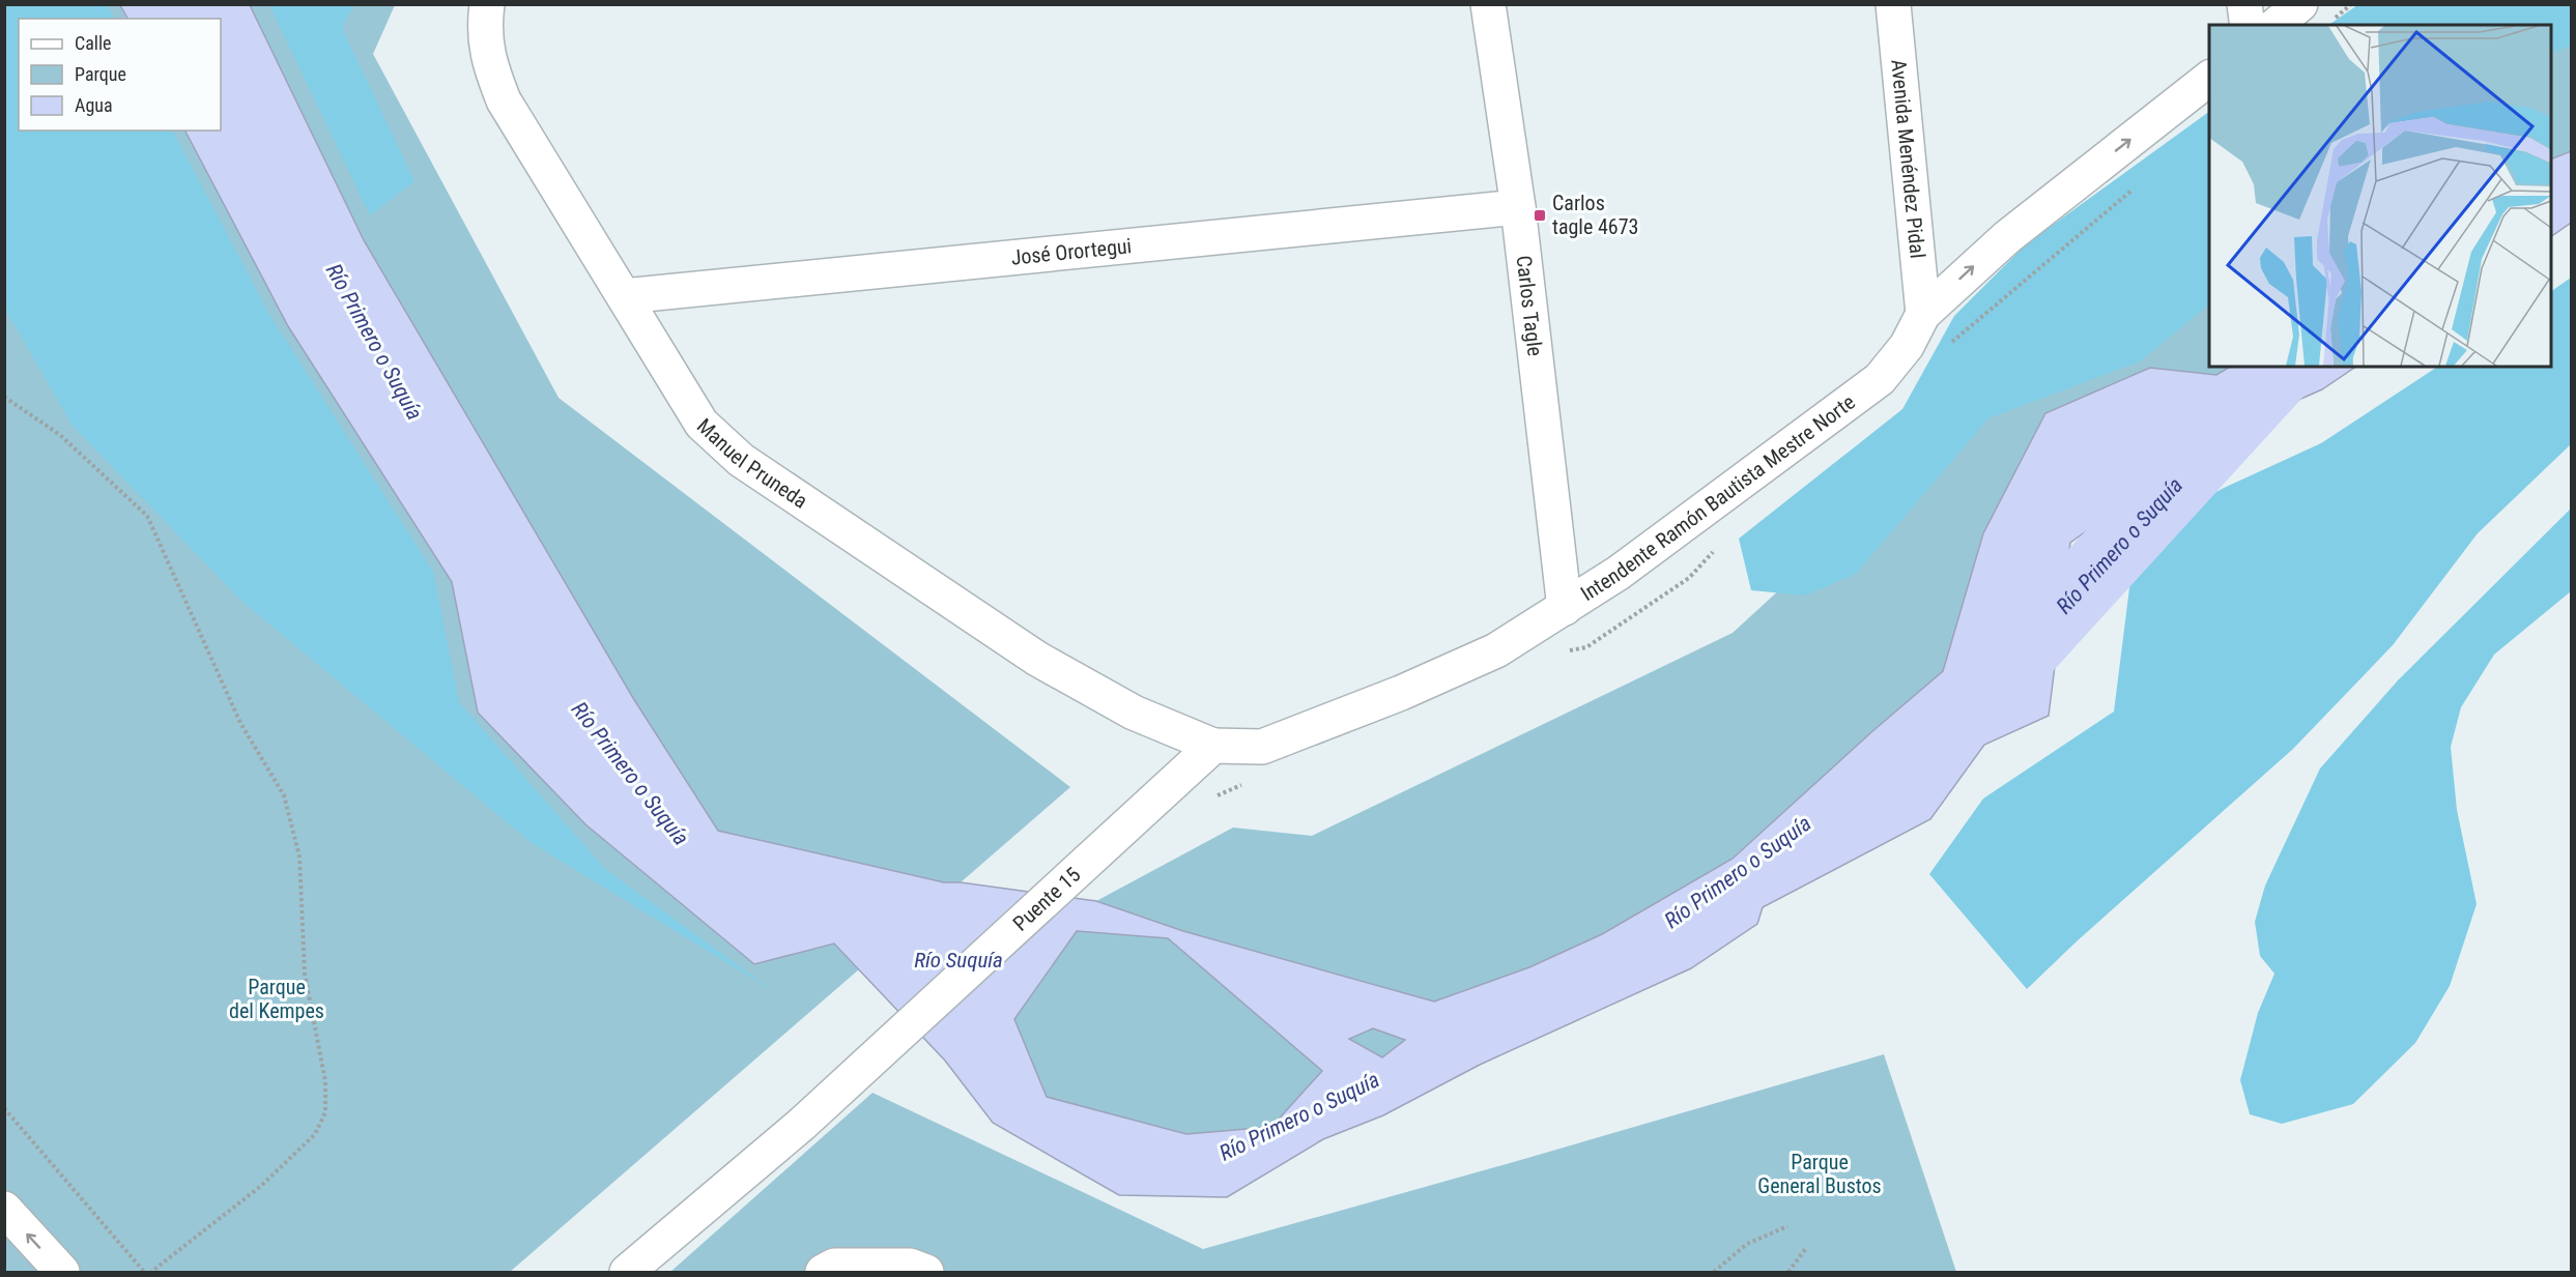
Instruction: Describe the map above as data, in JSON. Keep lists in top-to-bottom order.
{
  "streets": {
    "street": [
      "Avenida Menéndez Pidal",
      "José Orortegui",
      "Carlos Tagle",
      "Manuel Pruneda",
      "Intendente Ramón Bautista Mestre Norte",
      "Puente 15"
    ]
  },
  "crossings": [
    ["Avenida Menéndez Pidal", "Intendente Ramón Bautista Mestre Norte"],
    ["José Orortegui", "Carlos Tagle"],
    ["José Orortegui", "Manuel Pruneda"],
    ["Carlos Tagle", "Intendente Ramón Bautista Mestre Norte"],
    ["Manuel Pruneda", "Intendente Ramón Bautista Mestre Norte"],
    ["Manuel Pruneda", "Puente 15"],
    ["Intendente Ramón Bautista Mestre Norte", "Puente 15"]
  ],
  "water": ["Río Primero o Suquía", "Río Suquía"],
  "parks": ["Parque del Kempes", "Parque General Bustos"],
  "places": {
    "transit": ["Carlos tagle 4673"]
  },
  "legend": ["Calle", "Parque", "Agua"]
}
